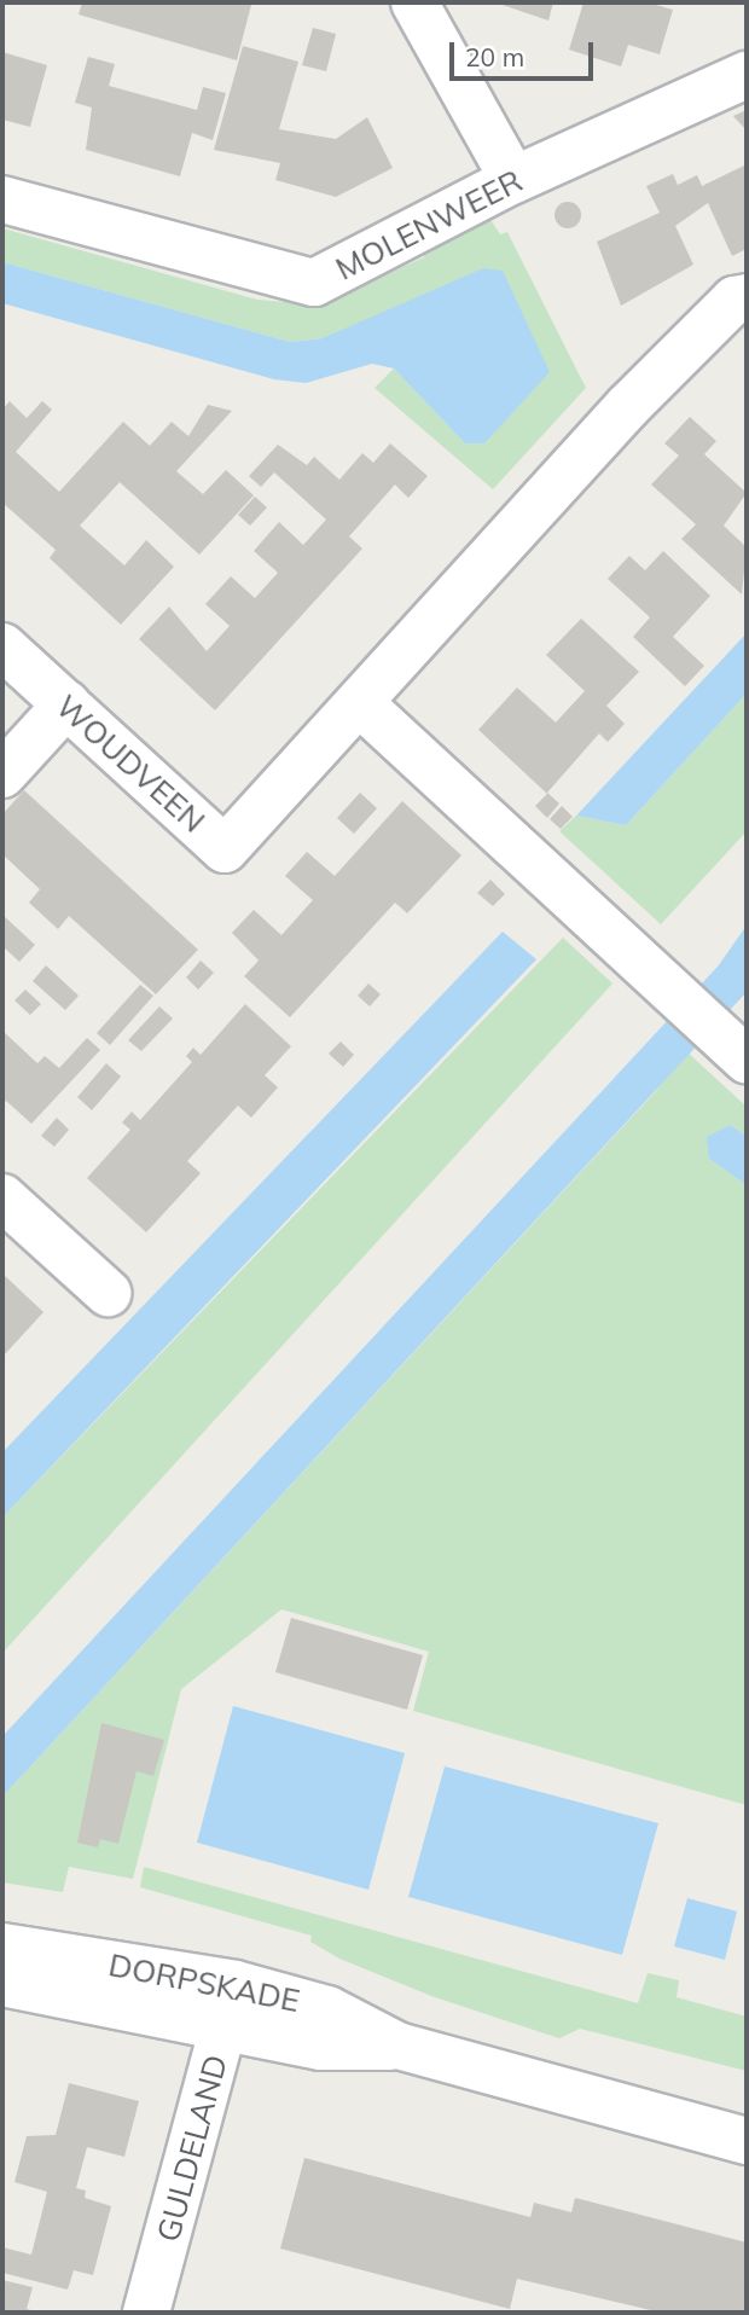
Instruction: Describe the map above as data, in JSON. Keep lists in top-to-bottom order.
{
  "streets": {
    "street": [
      "MOLENWEER",
      "WOUDVEEN",
      "DORPSKADE",
      "GULDELAND"
    ]
  },
  "crossings": [
    ["DORPSKADE", "GULDELAND"]
  ],
  "scale_bar": "20 m"
}
